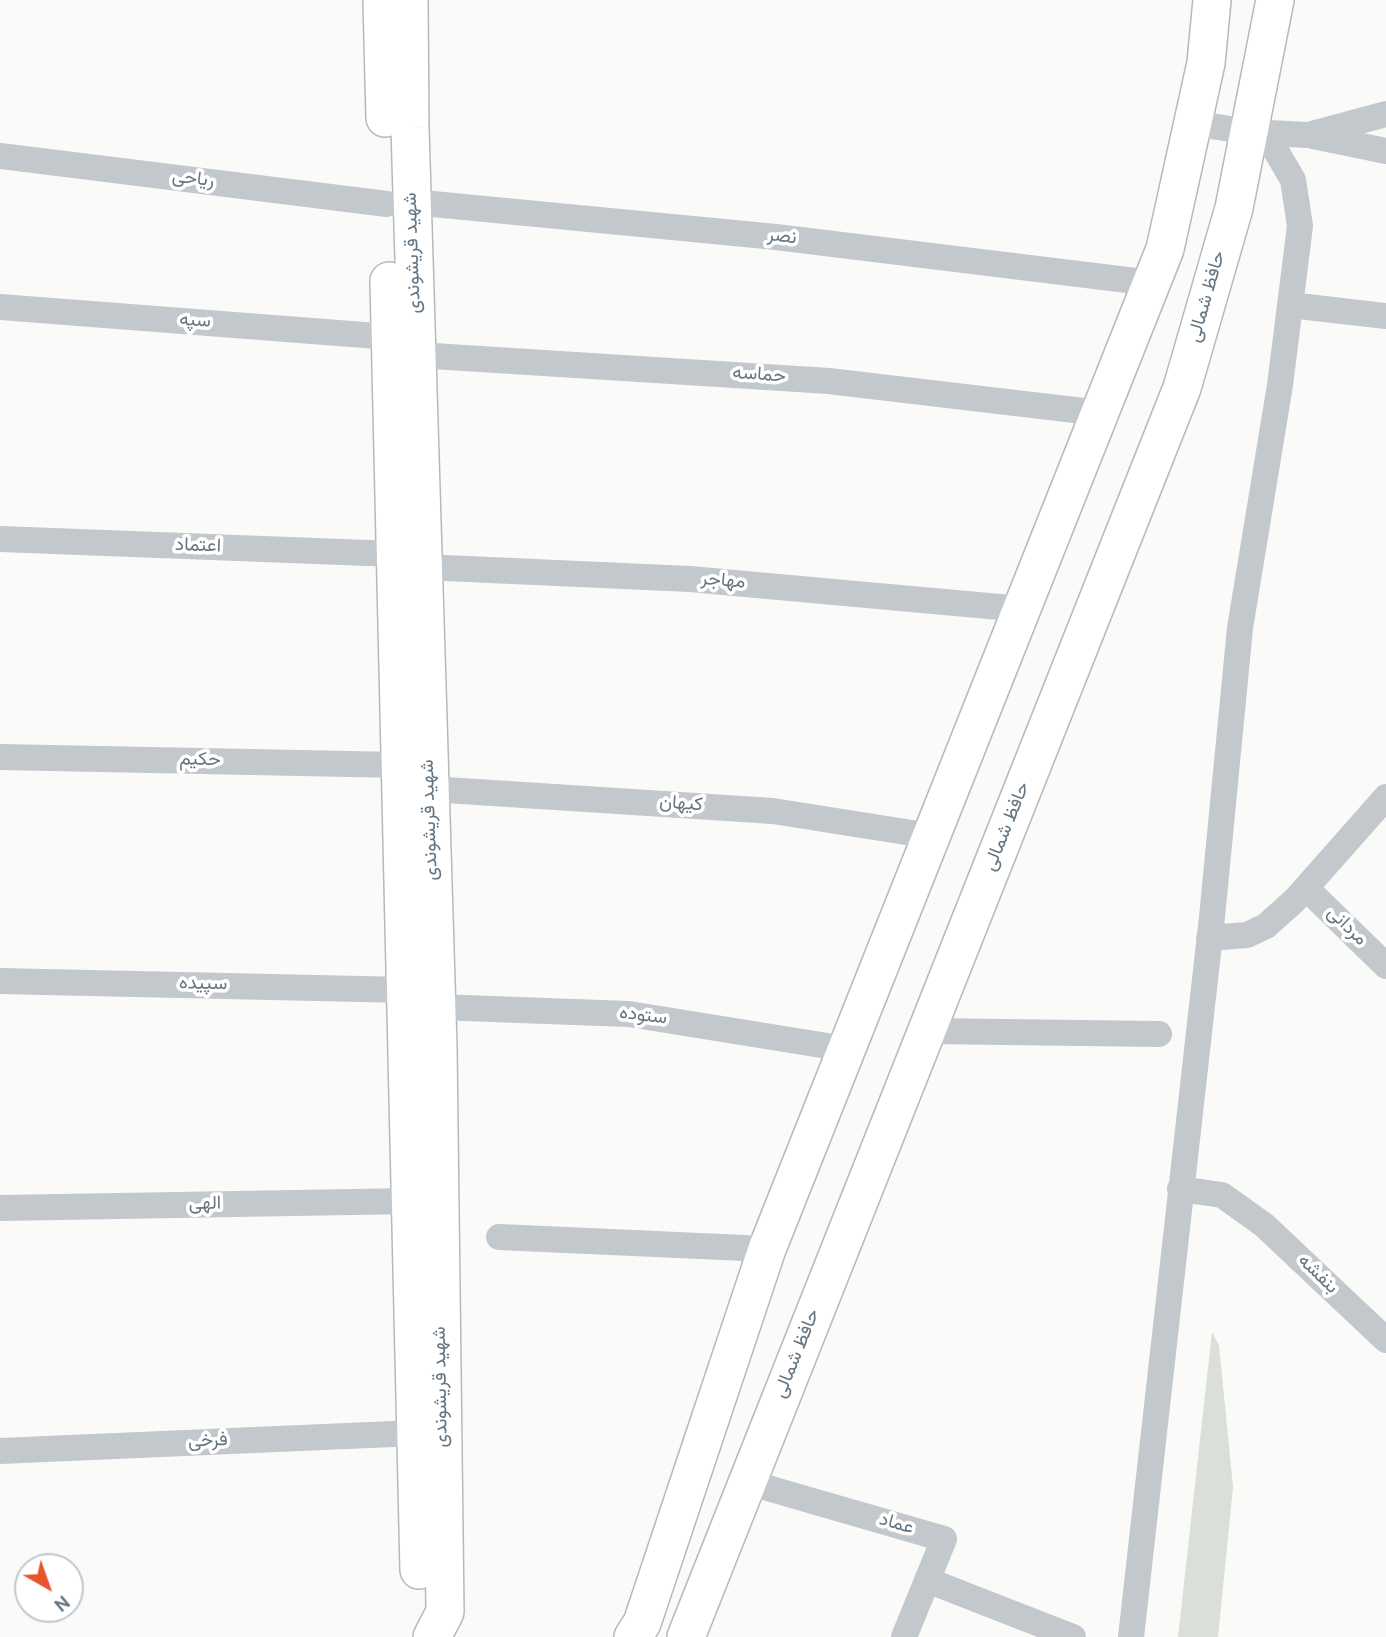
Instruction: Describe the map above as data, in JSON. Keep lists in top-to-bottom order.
{
  "streets": {
    "main road": ["شهید قریشوندی", "حافظ شمالی"],
    "street": [
      "ریاحی",
      "نصر",
      "سپه",
      "حماسه",
      "اعتماد",
      "مهاجر",
      "حکیم",
      "کیهان",
      "مردانی",
      "سپیده",
      "ستوده",
      "الهی",
      "بنفشه",
      "فرخی",
      "عماد"
    ]
  },
  "crossings": [
    ["ریاحی", "نصر"],
    ["ریاحی", "شهید قریشوندی"],
    ["نصر", "شهید قریشوندی"],
    ["شهید قریشوندی", "سپه"],
    ["شهید قریشوندی", "حماسه"],
    ["شهید قریشوندی", "اعتماد"],
    ["شهید قریشوندی", "مهاجر"],
    ["شهید قریشوندی", "حکیم"],
    ["شهید قریشوندی", "کیهان"],
    ["شهید قریشوندی", "سپیده"],
    ["شهید قریشوندی", "ستوده"],
    ["شهید قریشوندی", "الهی"],
    ["شهید قریشوندی", "فرخی"],
    ["حافظ شمالی", "عماد"],
    ["سپه", "حماسه"],
    ["اعتماد", "مهاجر"]
  ],
  "north": "bottom right"
}
